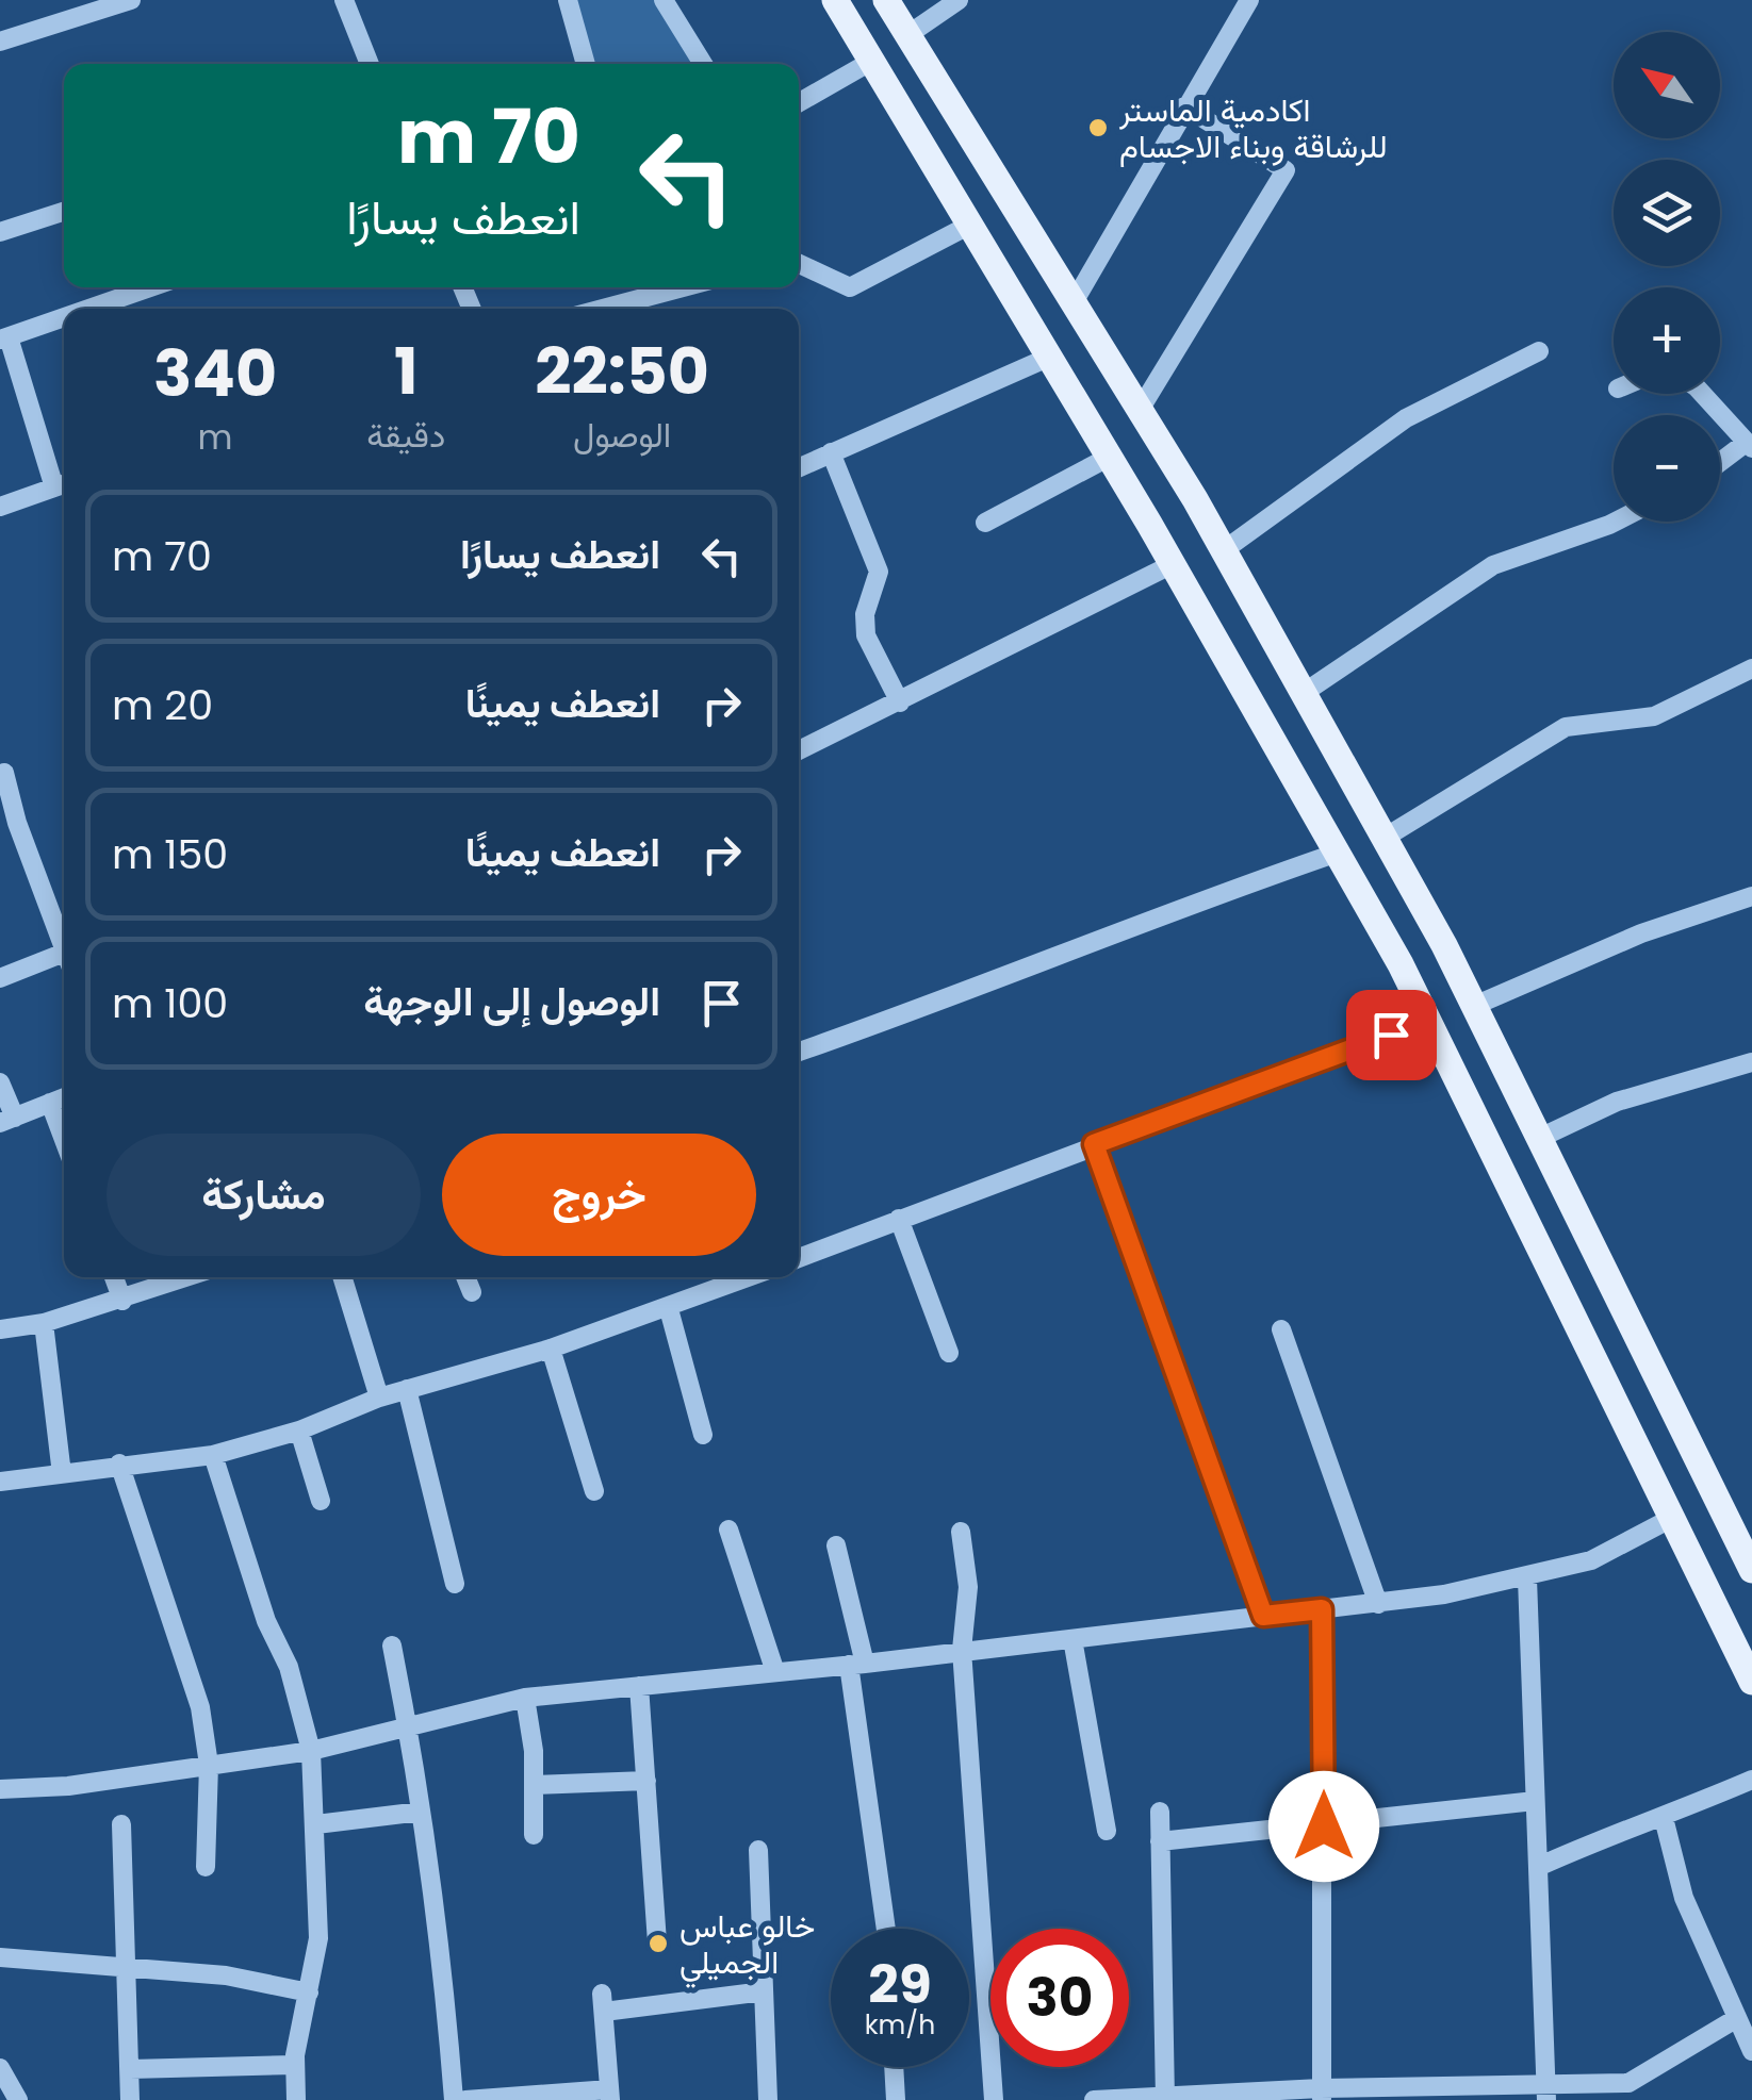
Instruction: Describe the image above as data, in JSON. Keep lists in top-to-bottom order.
{
  "places": ["اكادمية الماستر للرشاقة وبناء الاجسام", "خالو عباس الجميلي"],
  "north": "top left",
  "page": {
    "map_buttons": ["+", "−"],
    "turn": ["70 m", "انعطف يسارًا"],
    "eta": [
      "22:50",
      "الوصول",
      "1",
      "دقيقة",
      "340",
      "m"
    ],
    "list": [
      {
        "name": "انعطف يسارًا",
        "value": "70 m"
      },
      {
        "name": "انعطف يمينًا",
        "value": "20 m"
      },
      {
        "name": "انعطف يمينًا",
        "value": "150 m"
      },
      {
        "name": "الوصول إلى الوجهة",
        "value": "100 m"
      }
    ],
    "buttons": ["خروج", "مشاركة"],
    "speed": "29 km/h",
    "limit": "30"
  }
}
